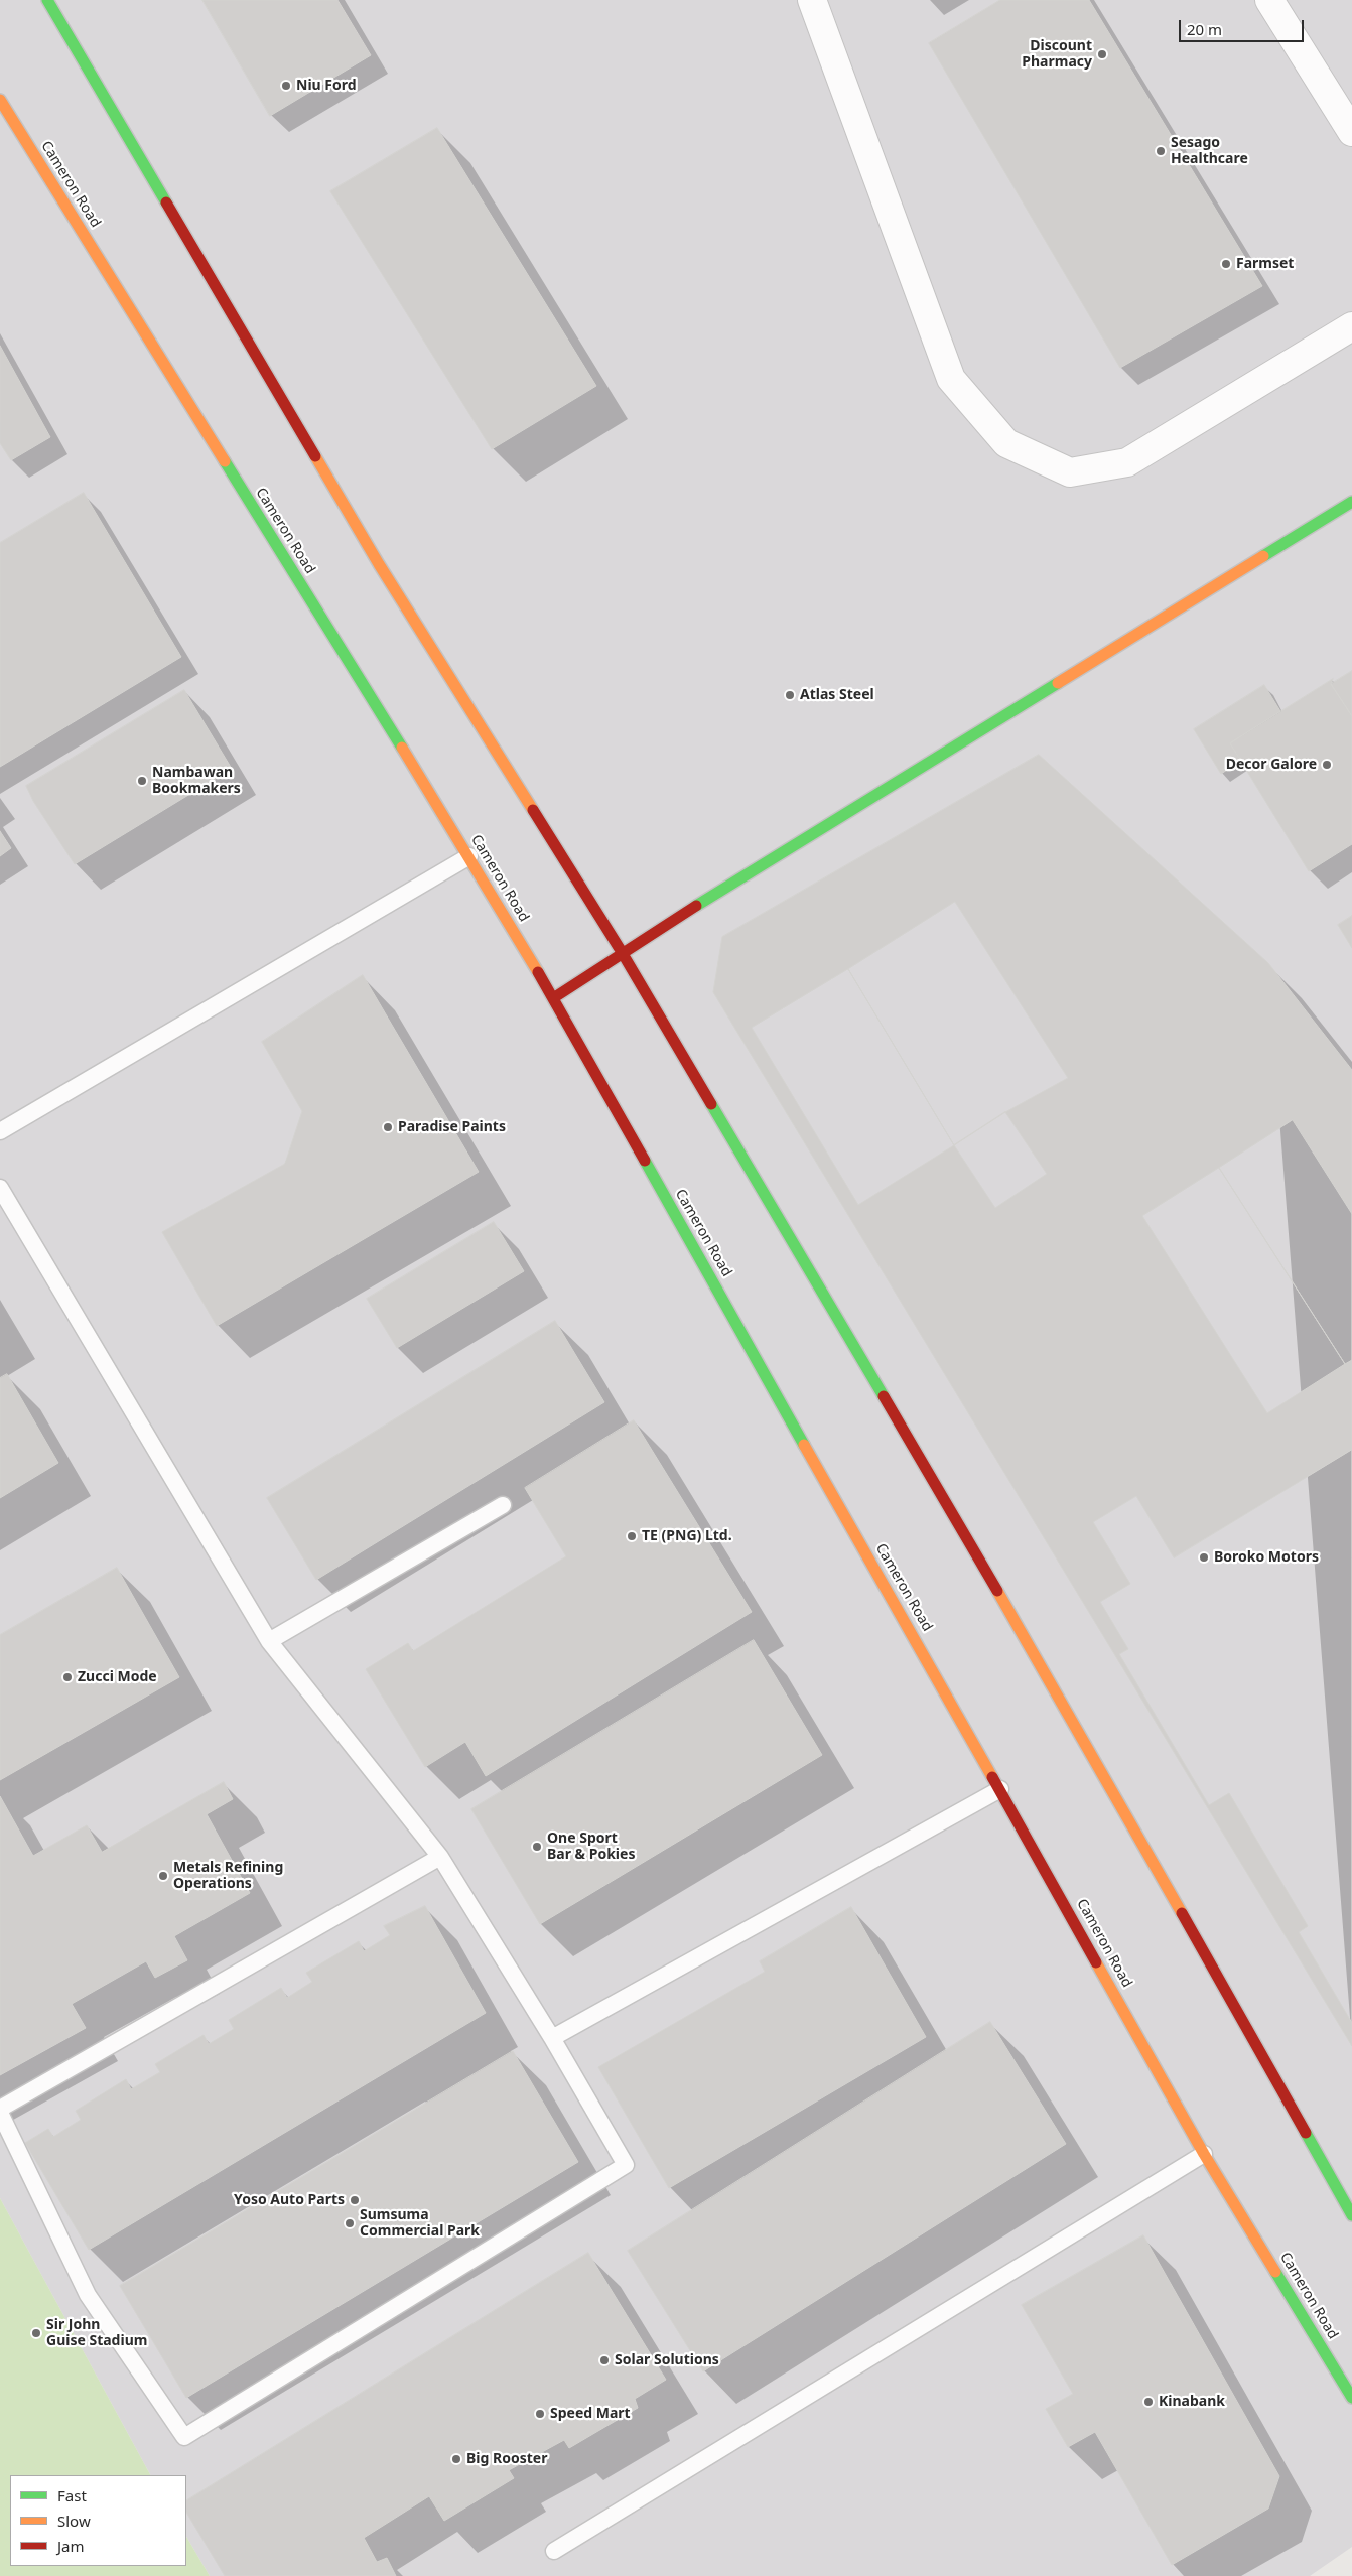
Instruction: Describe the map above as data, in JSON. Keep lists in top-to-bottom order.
{
  "streets": {
    "main road": ["Cameron Road"]
  },
  "places": [
    "Discount Pharmacy",
    "Niu Ford",
    "Sesago Healthcare",
    "Farmset",
    "Atlas Steel",
    "Decor Galore",
    "Nambawan Bookmakers",
    "Paradise Paints",
    "TE (PNG) Ltd.",
    "Boroko Motors",
    "Zucci Mode",
    "One Sport Bar & Pokies",
    "Metals Refining Operations",
    "Yoso Auto Parts",
    "Sumsuma Commercial Park",
    "Sir John Guise Stadium",
    "Solar Solutions",
    "Kinabank",
    "Speed Mart",
    "Big Rooster"
  ],
  "legend": ["Fast", "Slow", "Jam"],
  "scale_bar": "20 m"
}
